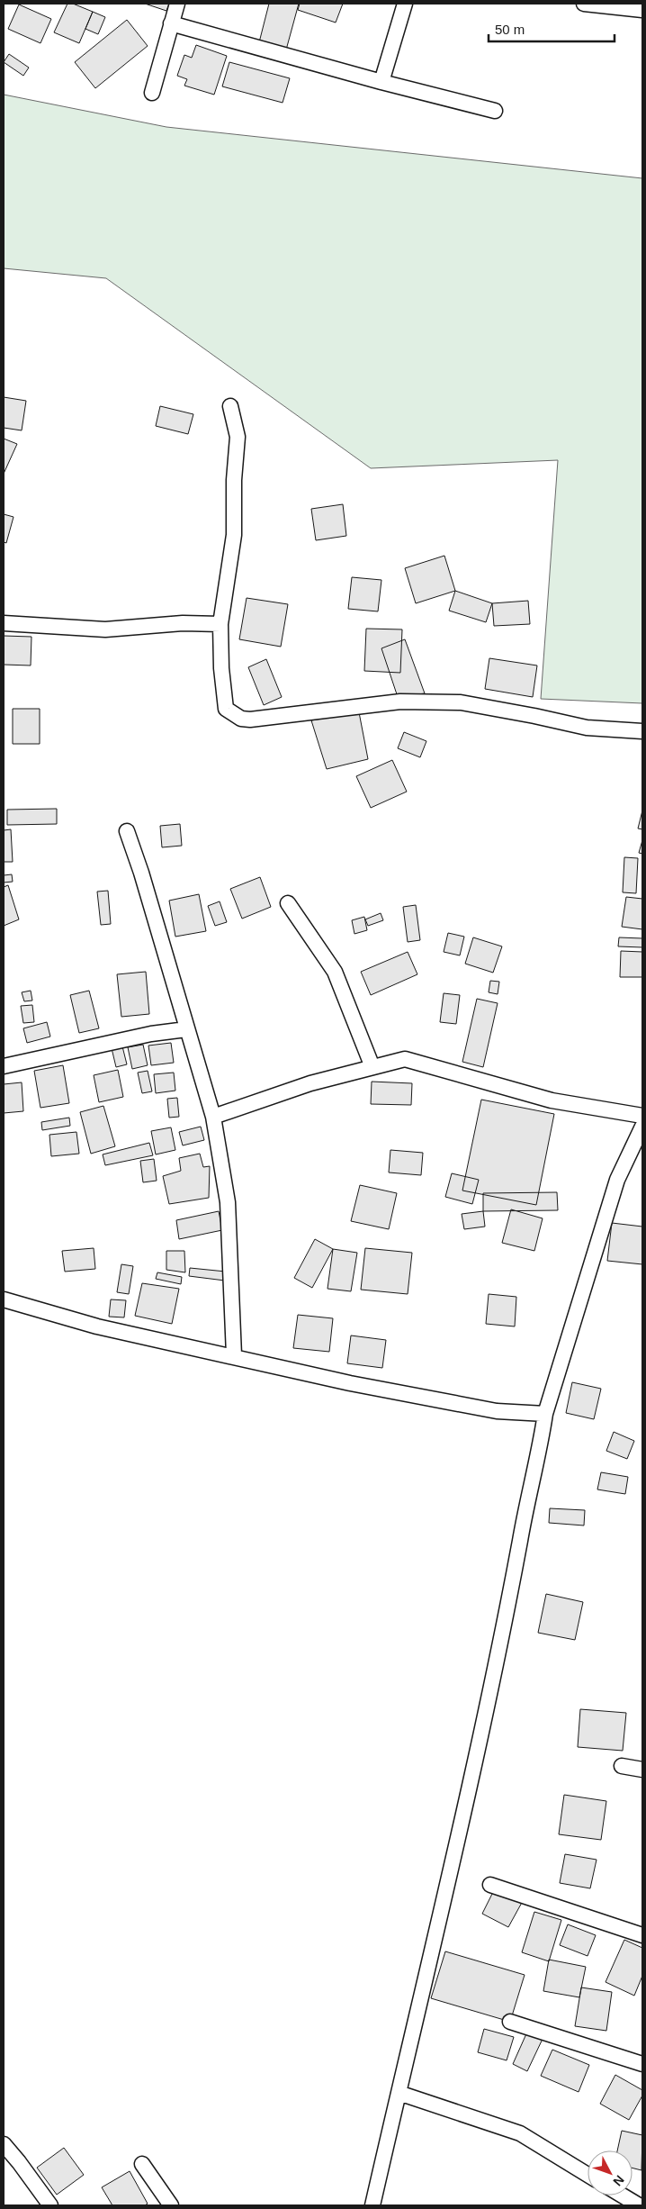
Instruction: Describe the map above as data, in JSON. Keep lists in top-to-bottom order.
{
  "scale_bar": "50 m",
  "north": "bottom right"
}
